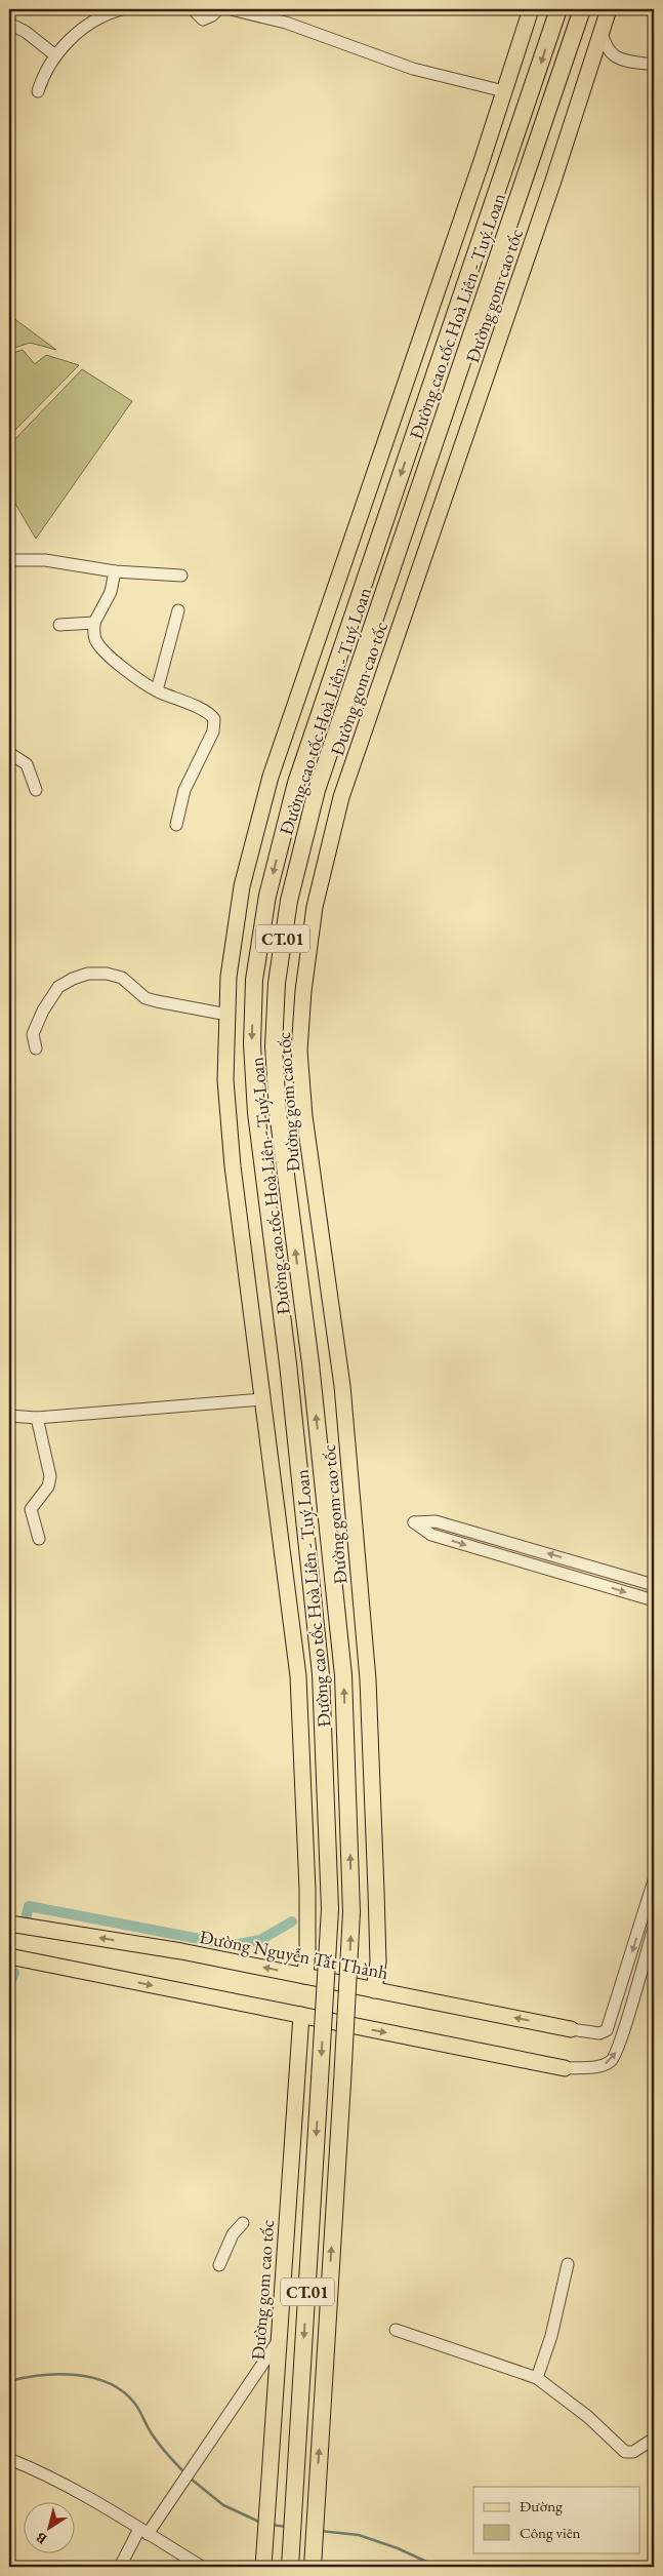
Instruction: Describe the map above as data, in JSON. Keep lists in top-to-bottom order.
{
  "streets": {
    "highway": ["Đường cao tốc Hoà Liên - Tuý Loan", "CT.01"],
    "main road": ["Đường gom cao tốc", "Đường Nguyễn Tất Thành"]
  },
  "crossings": [
    ["Đường gom cao tốc", "Đường Nguyễn Tất Thành"]
  ],
  "legend": ["Đường", "Công viên"],
  "north": "bottom left"
}
